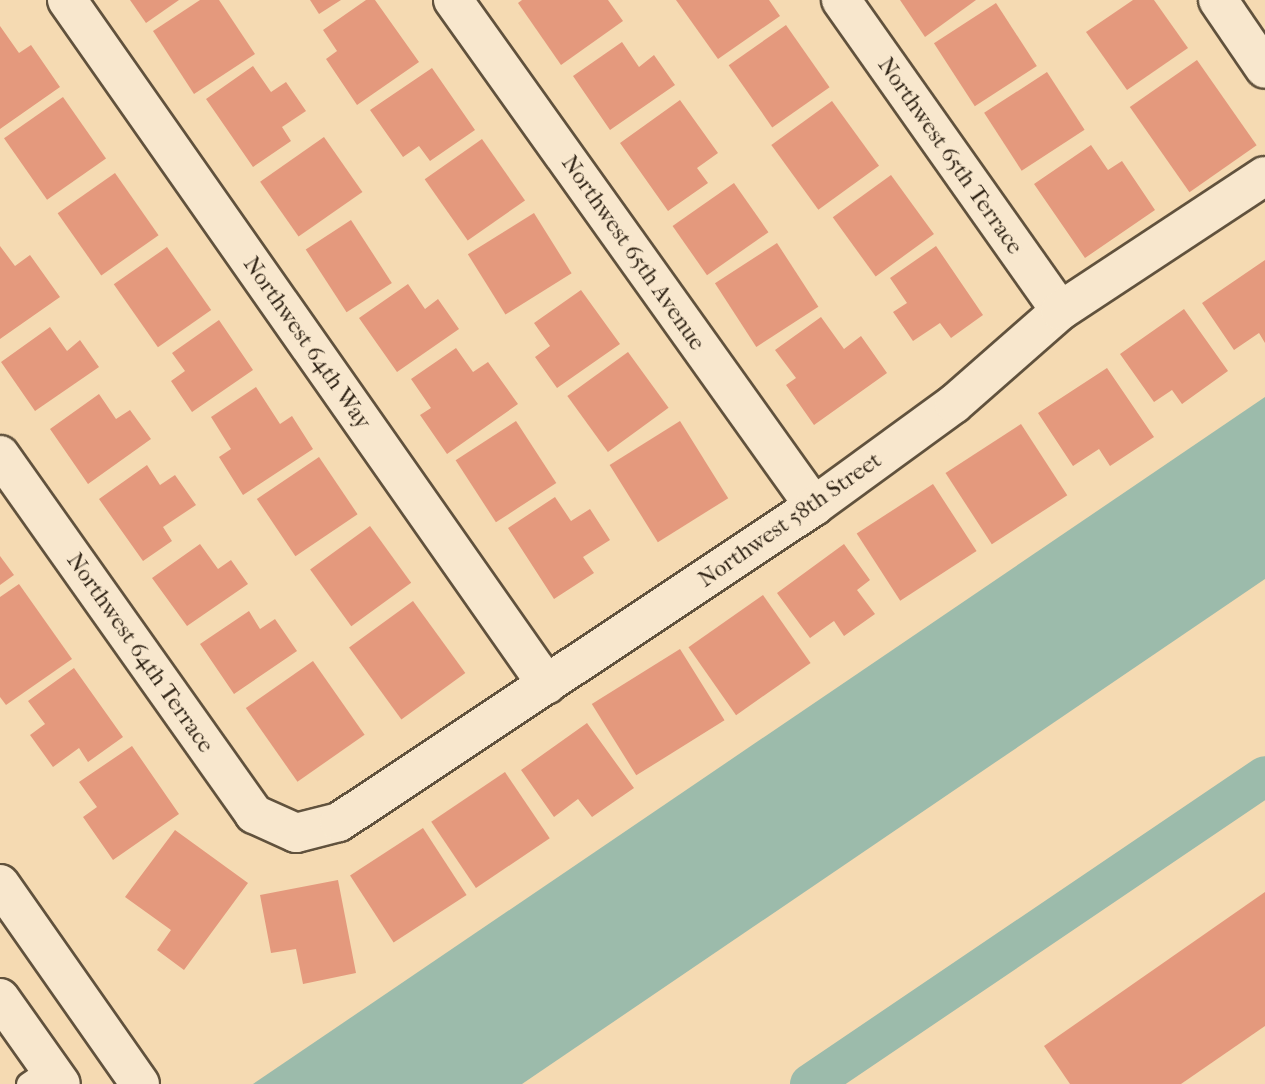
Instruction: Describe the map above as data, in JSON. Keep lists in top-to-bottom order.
{
  "streets": {
    "street": [
      "Northwest 65th Terrace",
      "Northwest 65th Avenue",
      "Northwest 64th Way",
      "Northwest 58th Street",
      "Northwest 64th Terrace"
    ]
  },
  "crossings": [
    ["Northwest 65th Terrace", "Northwest 58th Street"],
    ["Northwest 65th Avenue", "Northwest 58th Street"],
    ["Northwest 64th Way", "Northwest 58th Street"],
    ["Northwest 58th Street", "Northwest 64th Terrace"]
  ]
}
